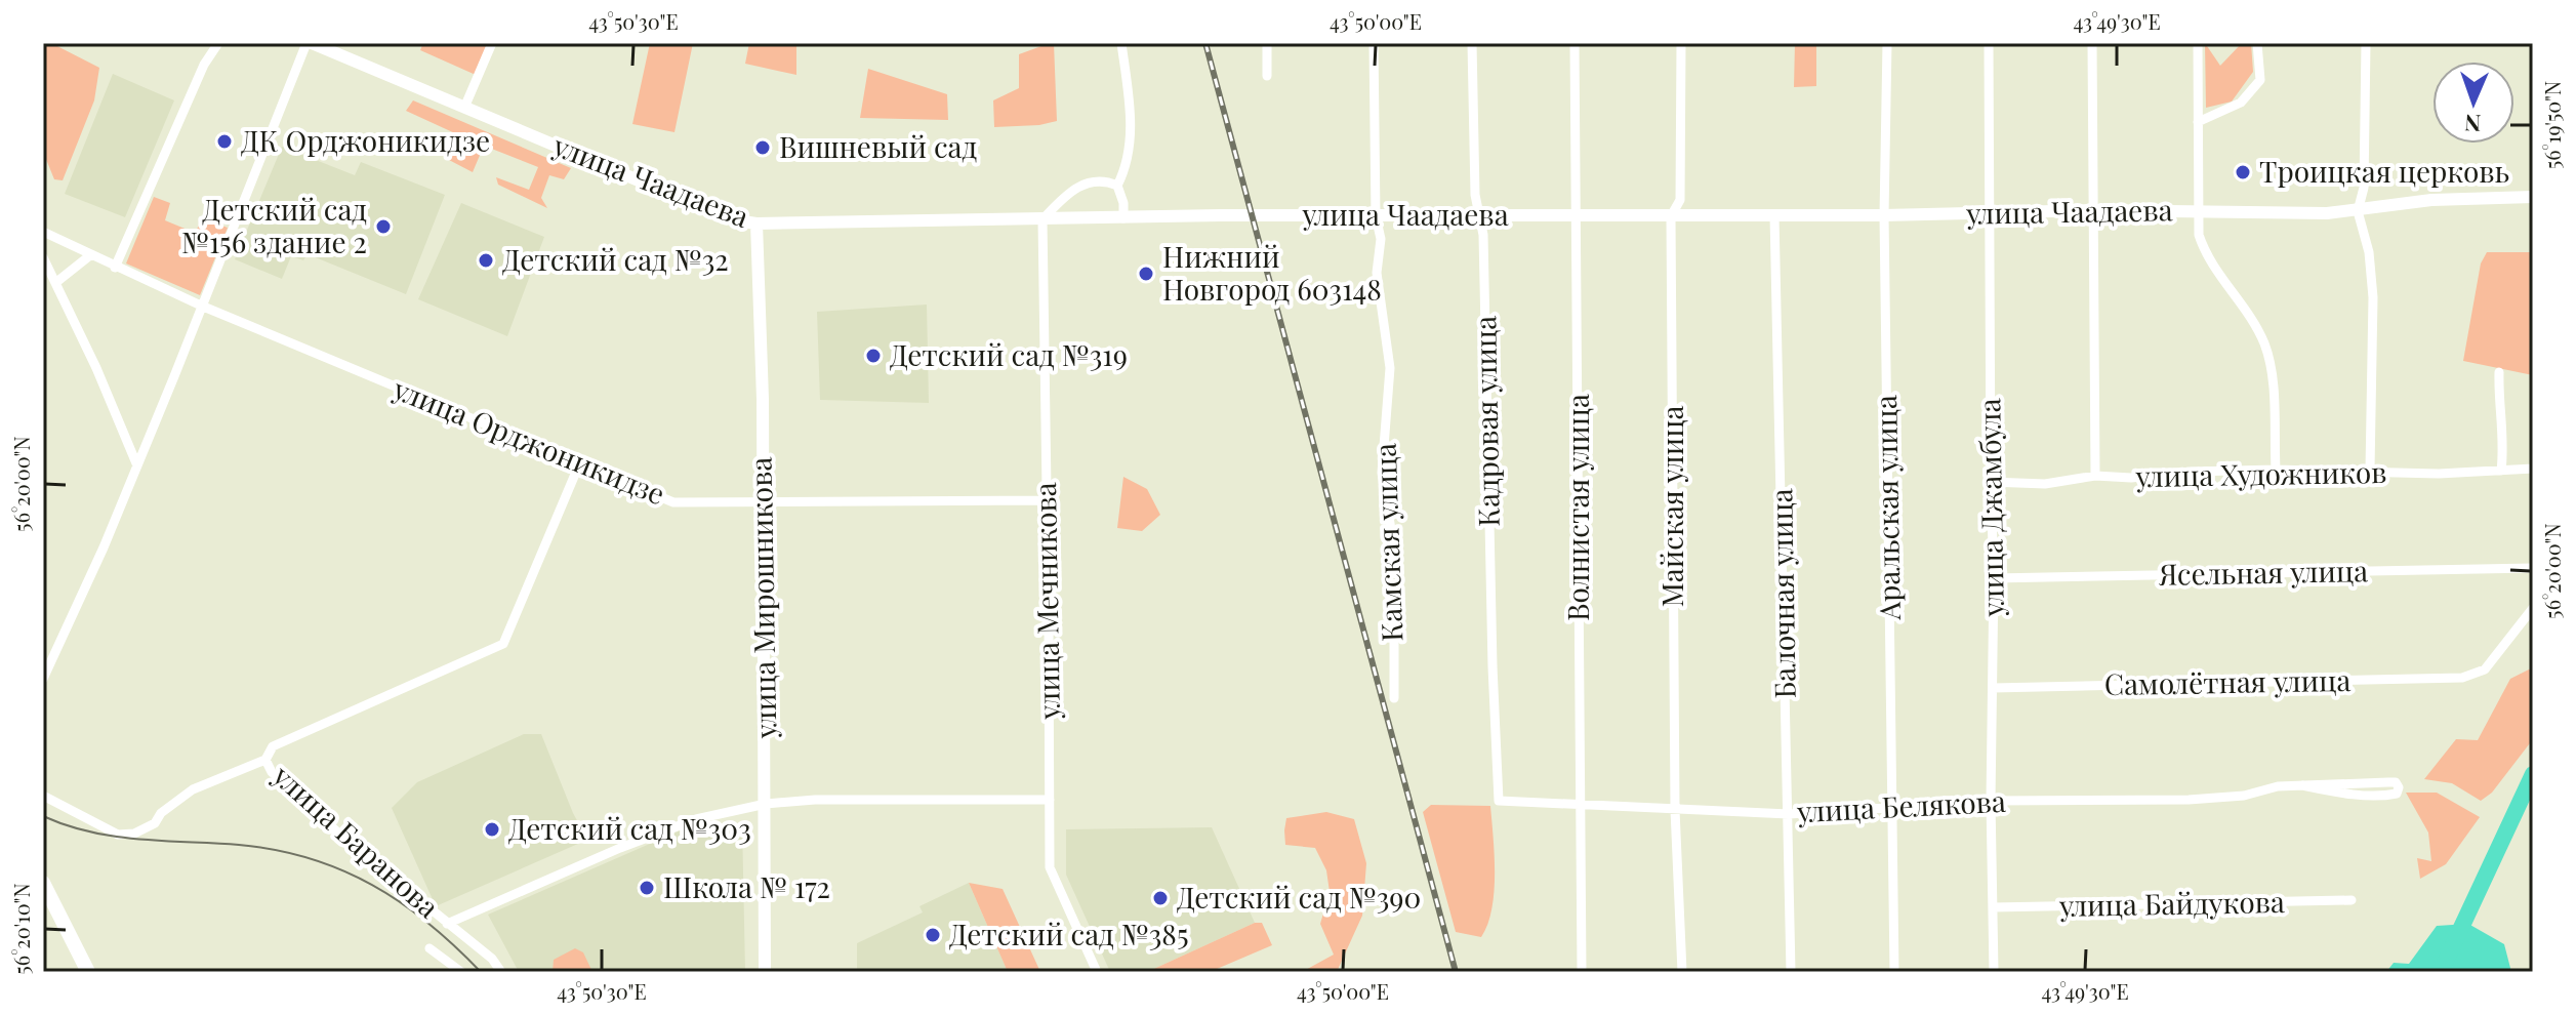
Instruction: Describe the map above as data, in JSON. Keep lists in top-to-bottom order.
{
  "streets": {
    "street": [
      "улица Чаадаева",
      "Кадровая улица",
      "улица Орджоникидзе",
      "улица Художников",
      "Майская улица",
      "Волнистая улица",
      "Аральская улица",
      "улица Джамбула",
      "Камская улица",
      "Ясельная улица",
      "Балочная улица",
      "улица Мирошникова",
      "улица Мечникова",
      "Самолётная улица",
      "улица Белякова",
      "улица Баранова",
      "улица Байдукова"
    ]
  },
  "crossings": [
    ["улица Чаадаева", "Кадровая улица"],
    ["улица Чаадаева", "Майская улица"],
    ["улица Чаадаева", "Волнистая улица"],
    ["улица Чаадаева", "Аральская улица"],
    ["улица Чаадаева", "улица Джамбула"],
    ["улица Чаадаева", "Камская улица"],
    ["улица Чаадаева", "Балочная улица"],
    ["улица Чаадаева", "улица Мирошникова"],
    ["улица Чаадаева", "улица Мечникова"],
    ["Кадровая улица", "улица Белякова"],
    ["улица Орджоникидзе", "улица Мирошникова"],
    ["улица Орджоникидзе", "улица Мечникова"],
    ["улица Орджоникидзе", "улица Баранова"],
    ["улица Художников", "улица Джамбула"],
    ["Майская улица", "улица Белякова"],
    ["Волнистая улица", "улица Белякова"],
    ["Аральская улица", "улица Белякова"],
    ["улица Джамбула", "Ясельная улица"],
    ["улица Джамбула", "Самолётная улица"],
    ["улица Джамбула", "улица Белякова"],
    ["улица Джамбула", "улица Байдукова"],
    ["Балочная улица", "улица Белякова"]
  ],
  "places": [
    "ДК Орджоникидзе",
    "Вишневый сад",
    "Троицкая церковь",
    "Детский сад №156 здание 2",
    "Детский сад №32",
    "Нижний Новгород 603148",
    "Детский сад №319",
    "Детский сад №303",
    "Школа № 172",
    "Детский сад №390",
    "Детский сад №385"
  ],
  "north": "bottom",
  "coordinates": [
    "43°50'30\"E",
    "43°50'00\"E",
    "43°49'30\"E",
    "56°19'50\"N",
    "56°20'00\"N",
    "56°20'10\"N"
  ]
}
